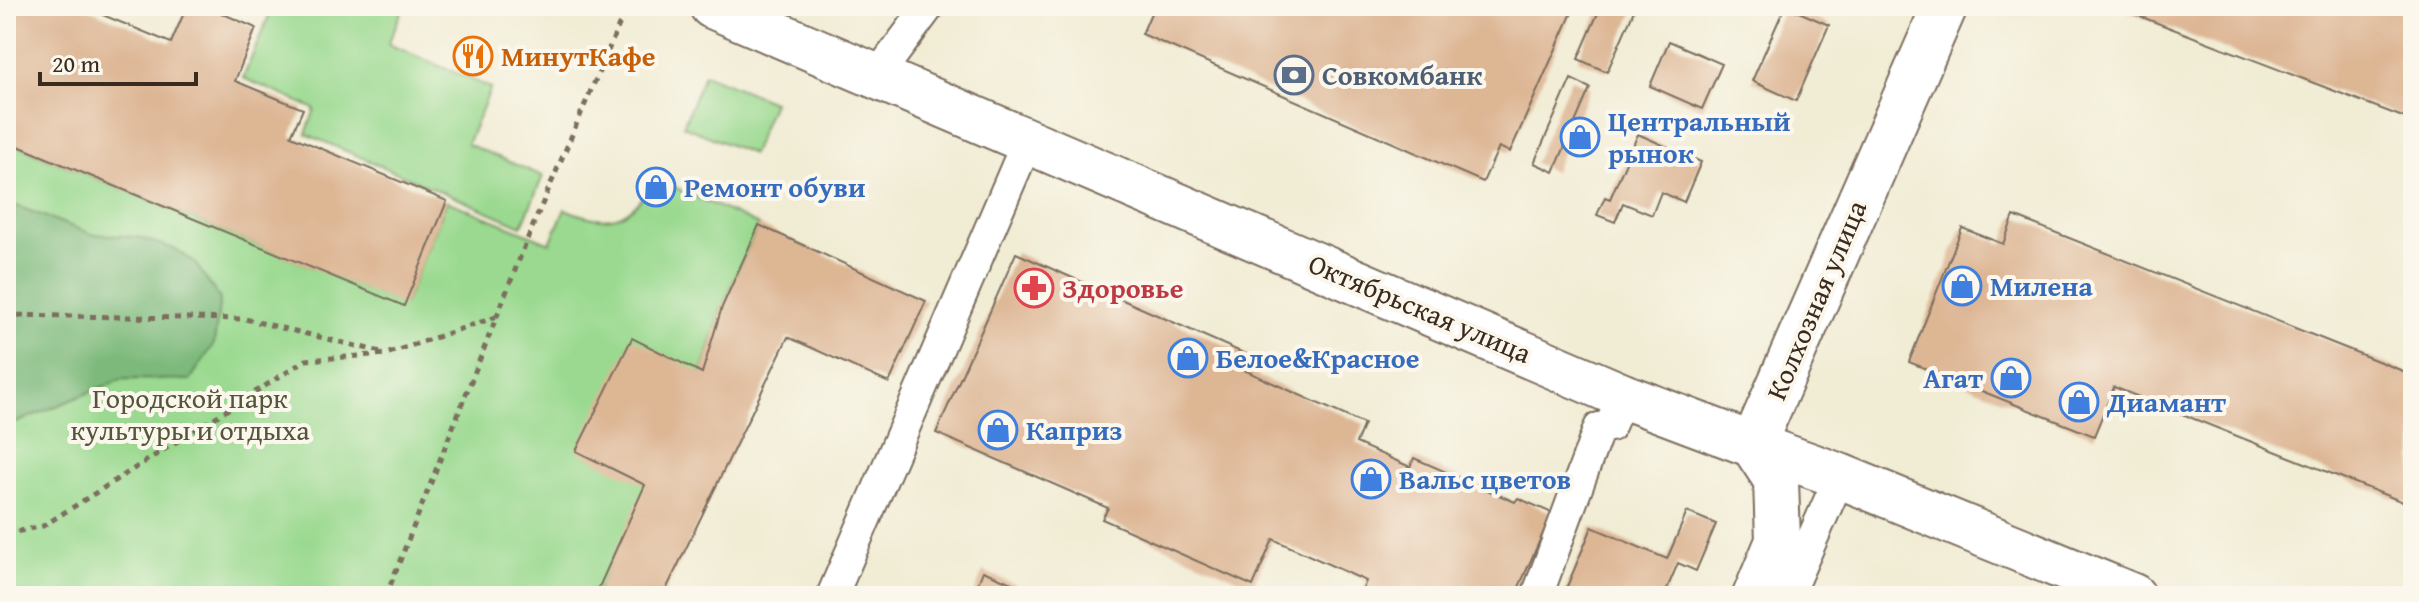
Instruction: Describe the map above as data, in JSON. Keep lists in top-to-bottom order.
{
  "streets": {
    "street": ["Колхозная улица", "Октябрьская улица"]
  },
  "crossings": [
    ["Колхозная улица", "Октябрьская улица"]
  ],
  "parks": ["Городской парк культуры и отдыха"],
  "places": {
    "restaurant": ["МинутКафе"],
    "bank": ["Совкомбанк"],
    "shop": [
      "Центральный рынок",
      "Ремонт обуви",
      "Милена",
      "Белое&Красное",
      "Агат",
      "Диамант",
      "Каприз",
      "Вальс цветов"
    ],
    "pharmacy": ["Здоровье"]
  },
  "scale_bar": "20 m"
}
